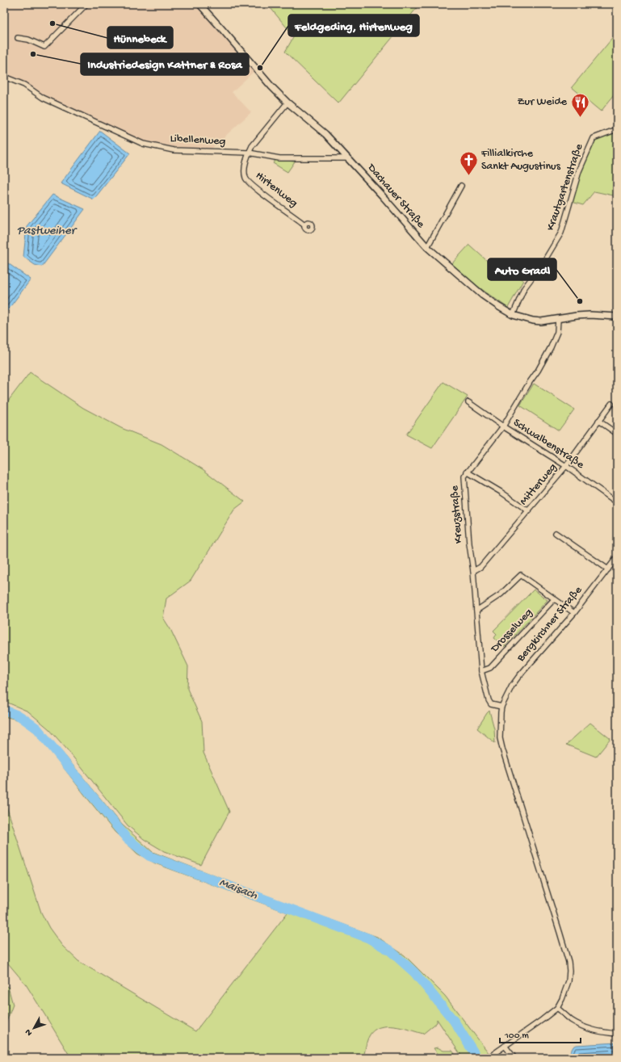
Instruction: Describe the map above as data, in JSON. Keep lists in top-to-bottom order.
{
  "streets": {
    "street": [
      "Libellenweg",
      "Krautgartenstraße",
      "Hirtenweg",
      "Dachauer Straße",
      "Schwalbenstraße",
      "Mitterweg",
      "Kreuzstraße",
      "Bergkirchner Straße",
      "Drosselweg"
    ]
  },
  "crossings": [
    ["Libellenweg", "Hirtenweg"],
    ["Libellenweg", "Dachauer Straße"],
    ["Krautgartenstraße", "Dachauer Straße"],
    ["Hirtenweg", "Dachauer Straße"],
    ["Dachauer Straße", "Kreuzstraße"],
    ["Schwalbenstraße", "Mitterweg"],
    ["Schwalbenstraße", "Kreuzstraße"],
    ["Mitterweg", "Kreuzstraße"],
    ["Kreuzstraße", "Bergkirchner Straße"],
    ["Kreuzstraße", "Drosselweg"]
  ],
  "water": ["Pastweiher", "Maisach"],
  "places": {
    "other": [
      "Hünnebeck",
      "Industriedesign Kattner & Rosa",
      "Feldgeding, Hirtenweg",
      "Auto Gradl"
    ],
    "restaurant": ["Zur Weide"],
    "church": ["Fillialkirche Sankt Augustinus"]
  },
  "scale_bar": "100 m",
  "north": "bottom left"
}
